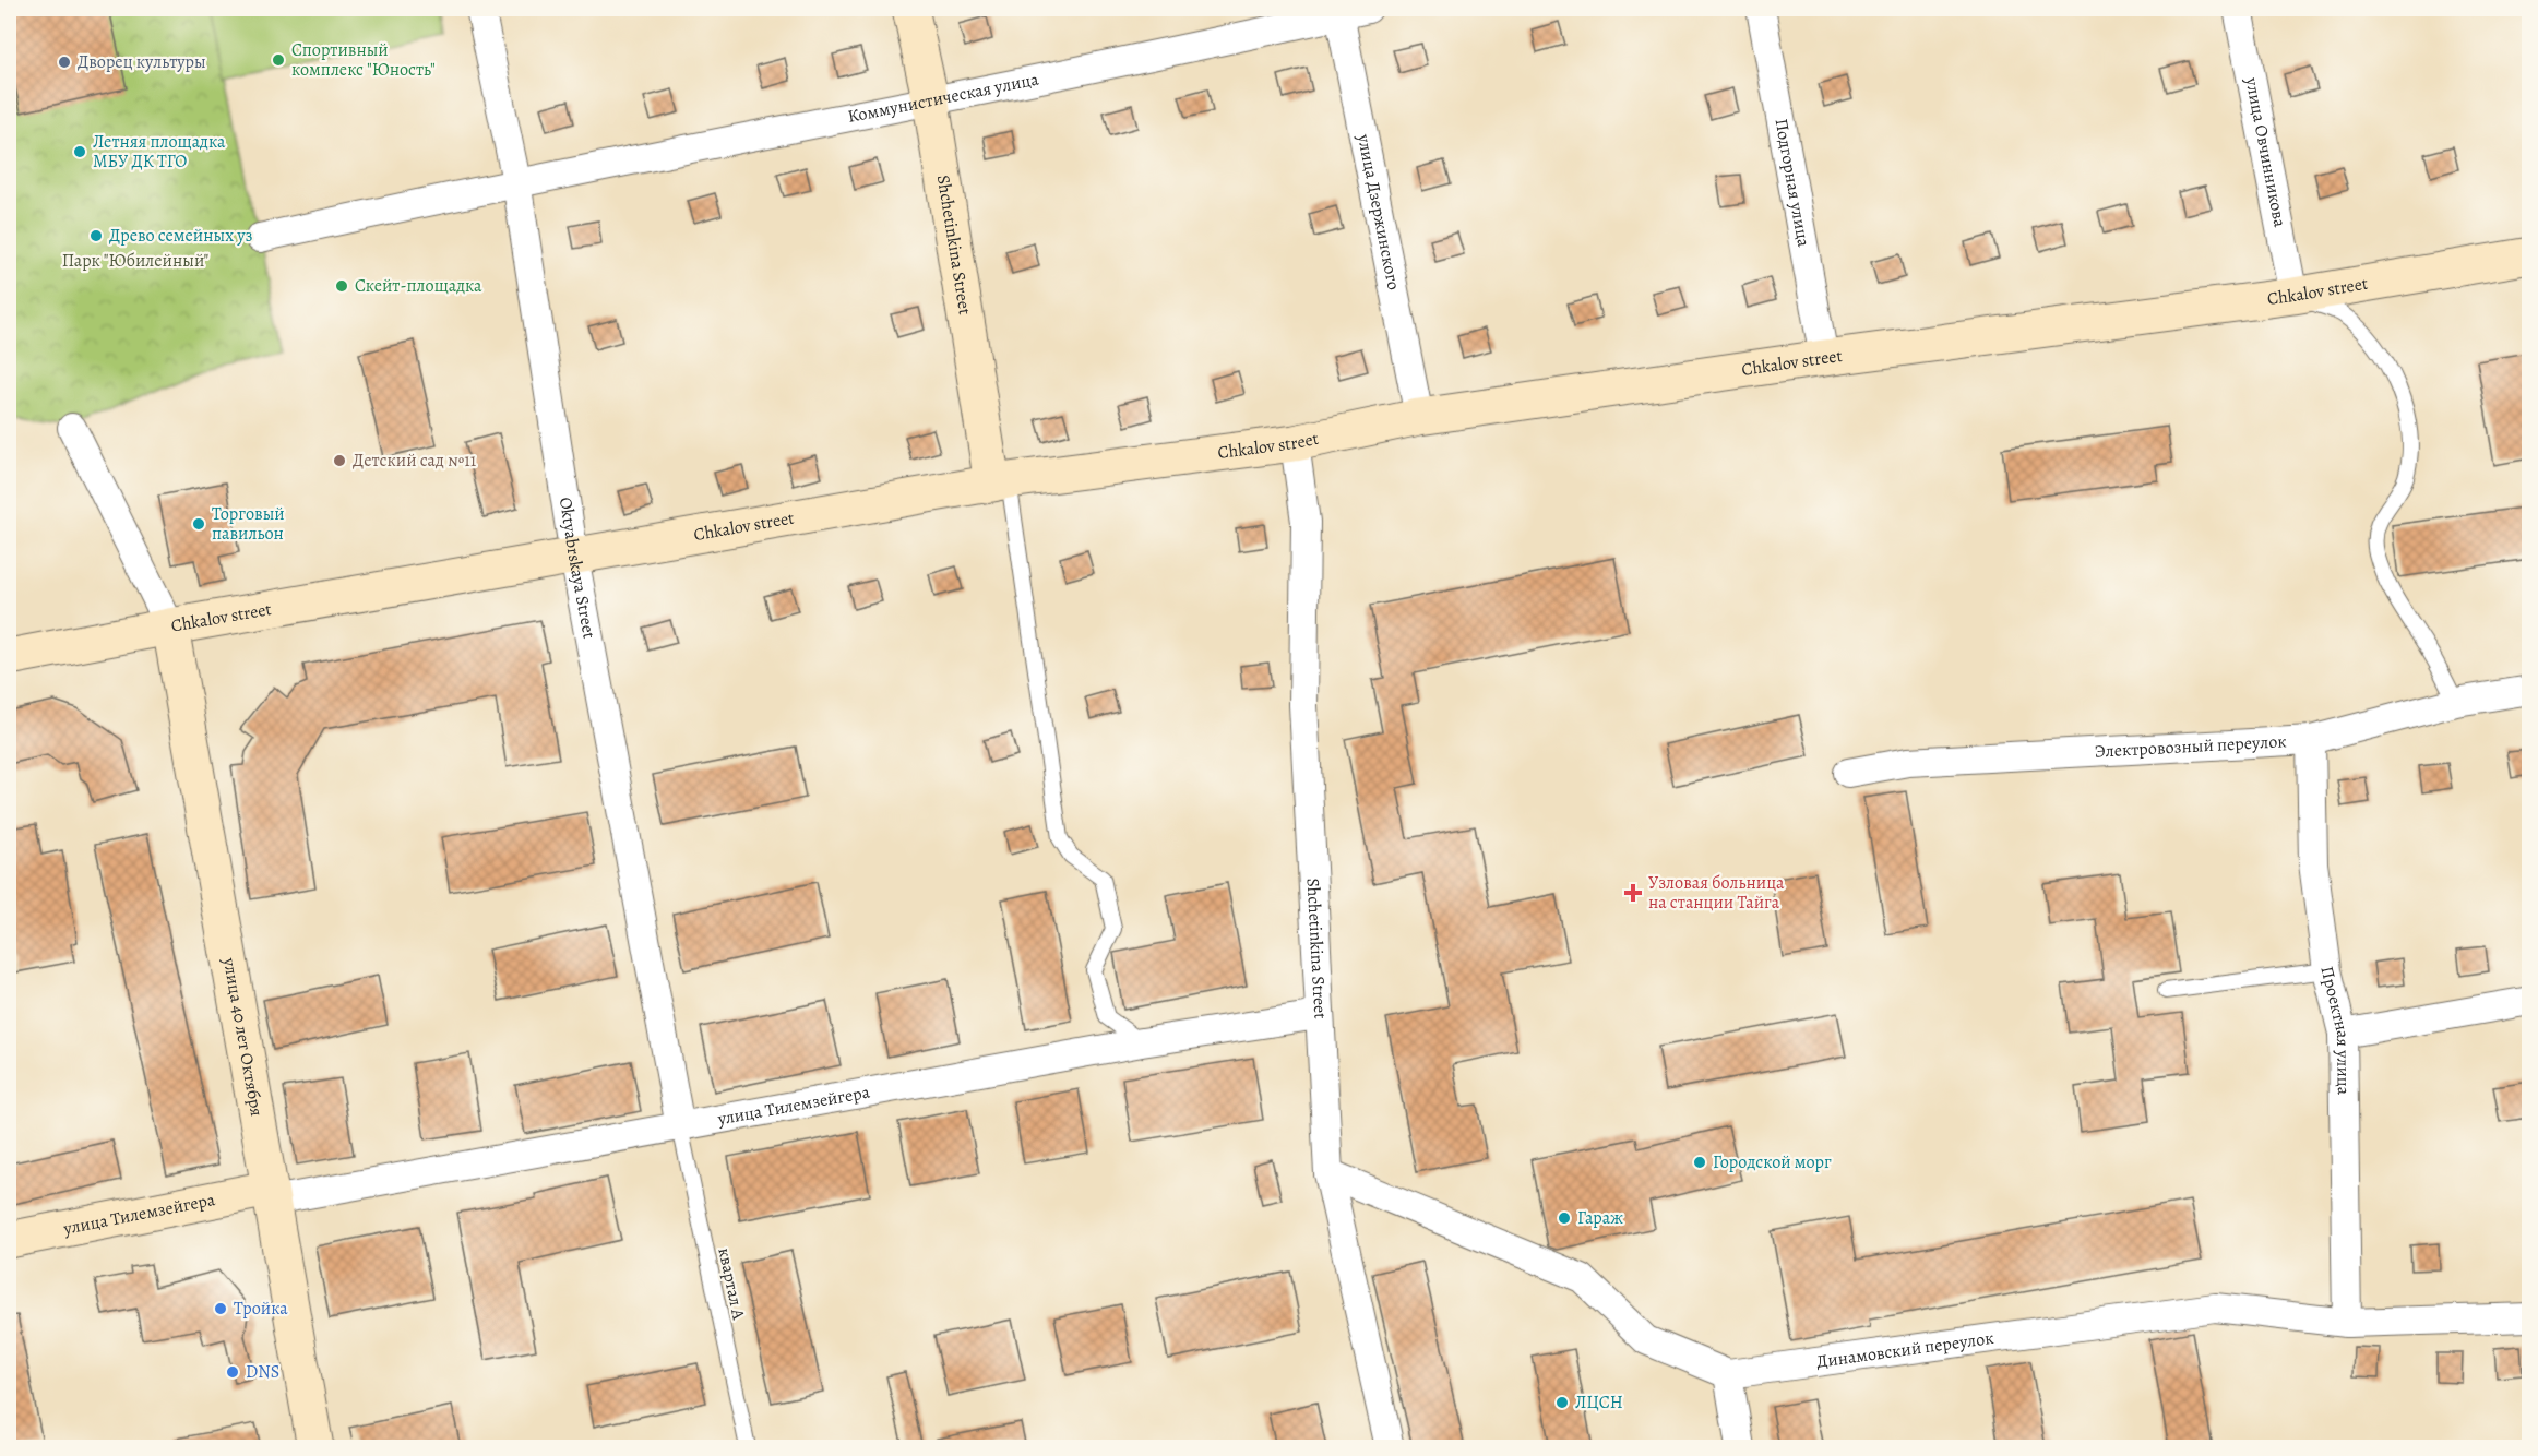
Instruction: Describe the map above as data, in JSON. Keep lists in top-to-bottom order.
{
  "streets": {
    "street": [
      "Коммунистическая улица",
      "улица Овчинникова",
      "Подгорная улица",
      "улица Дзержинского",
      "Shchetinkina Street",
      "Chkalov street",
      "Oktyabrskaya Street",
      "Электровозный переулок",
      "Проектная улица",
      "улица 40 лет Октября",
      "улица Тилемзейгера",
      "Динамовский переулок"
    ],
    "lane": ["квартал А"]
  },
  "crossings": [
    ["Коммунистическая улица", "улица Дзержинского"],
    ["Коммунистическая улица", "Shchetinkina Street"],
    ["Коммунистическая улица", "Oktyabrskaya Street"],
    ["улица Овчинникова", "Chkalov street"],
    ["Подгорная улица", "Chkalov street"],
    ["улица Дзержинского", "Chkalov street"],
    ["Shchetinkina Street", "Chkalov street"],
    ["Shchetinkina Street", "улица Тилемзейгера"],
    ["Chkalov street", "Oktyabrskaya Street"],
    ["Chkalov street", "улица 40 лет Октября"],
    ["Oktyabrskaya Street", "улица Тилемзейгера"],
    ["Oktyabrskaya Street", "квартал А"],
    ["Электровозный переулок", "Проектная улица"],
    ["Проектная улица", "Динамовский переулок"],
    ["улица 40 лет Октября", "улица Тилемзейгера"],
    ["улица Тилемзейгера", "квартал А"]
  ],
  "parks": ["Парк \"Юбилейный\""],
  "places": {
    "other": [
      "Спортивный комплекс \"Юность\"",
      "Дворец культуры",
      "Летняя площадка МБУ ДК ТГО",
      "Древо семейных уз",
      "Скейт-площадка",
      "Детский сад №11",
      "Торговый павильон",
      "Городской морг",
      "Гараж",
      "Тройка",
      "DNS",
      "ЛЦСН"
    ],
    "health": ["Узловая больница на станции Тайга"]
  }
}
